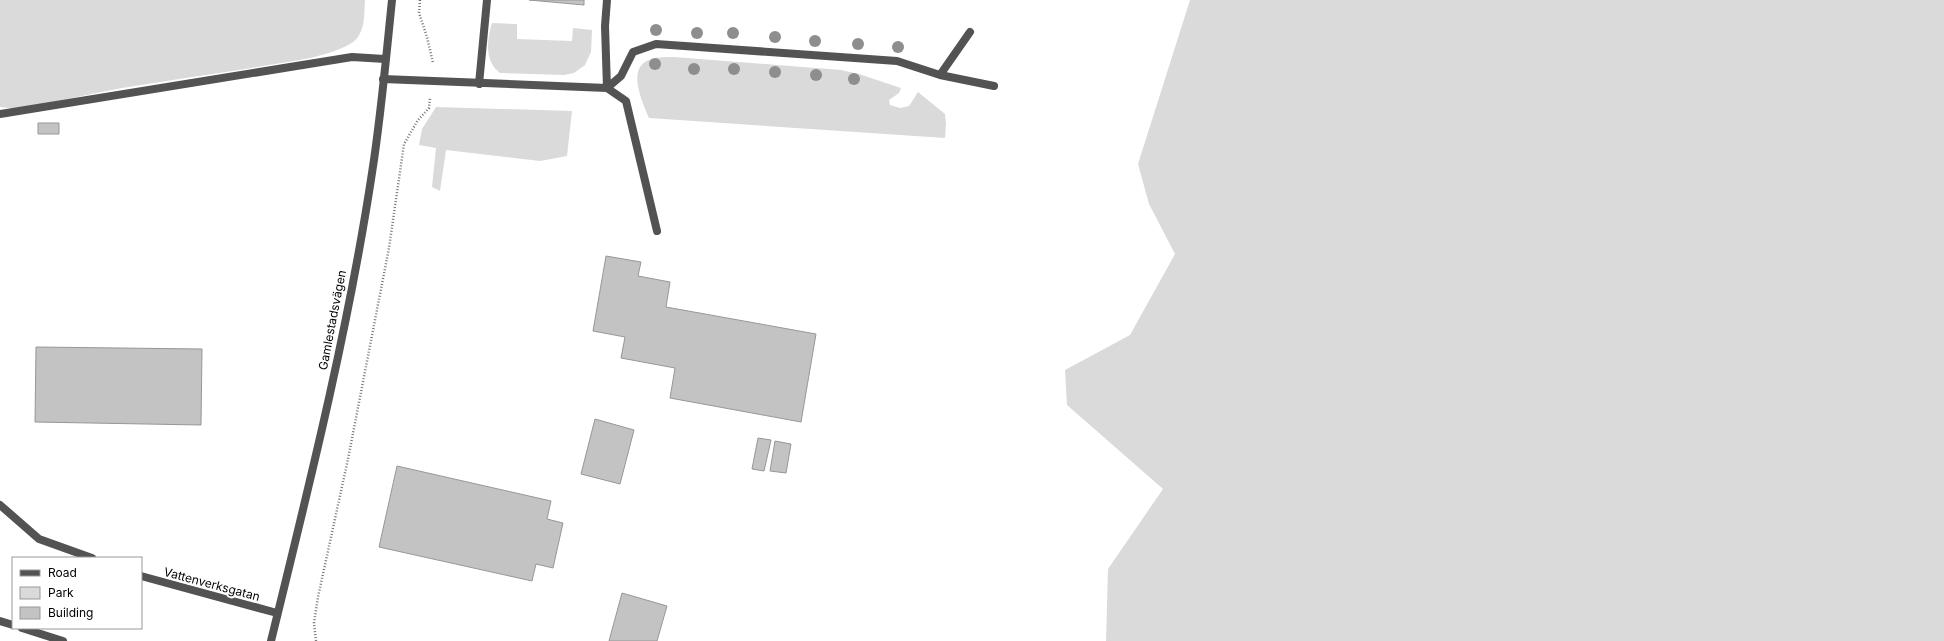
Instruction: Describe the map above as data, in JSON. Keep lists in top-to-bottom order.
{
  "streets": {
    "street": ["Gamlestadsvägen", "Vattenverksgatan"]
  },
  "crossings": [
    ["Gamlestadsvägen", "Vattenverksgatan"]
  ],
  "legend": ["Road", "Park", "Building"]
}
